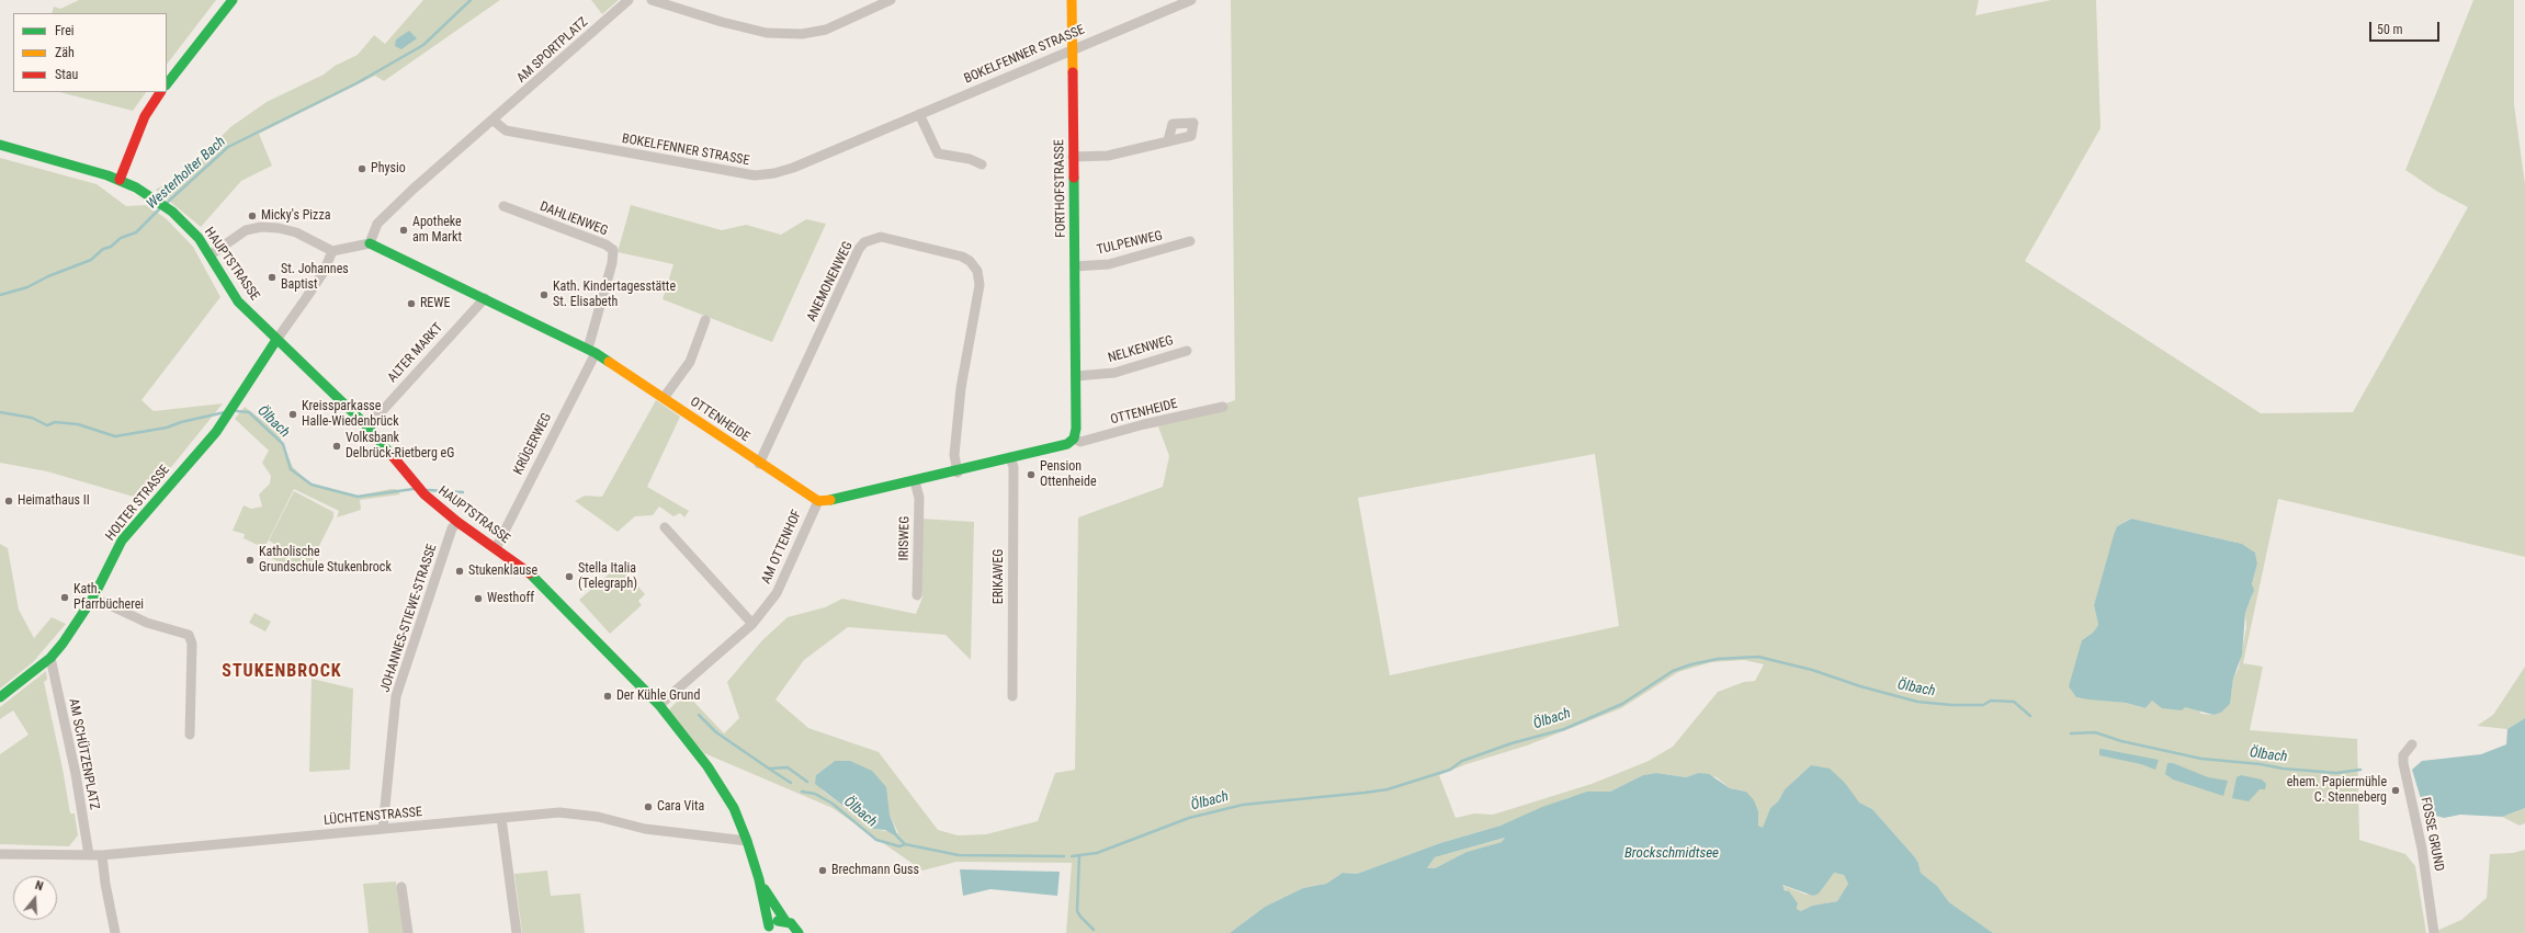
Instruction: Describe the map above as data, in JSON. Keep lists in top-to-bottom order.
{
  "streets": {
    "street": [
      "AM SPORTPLATZ",
      "BOKELFENNER STRASSE",
      "FORTHOFSTRASSE",
      "DAHLIENWEG",
      "TULPENWEG",
      "HAUPTSTRASSE",
      "ANEMONENWEG",
      "NELKENWEG",
      "ALTER MARKT",
      "OTTENHEIDE",
      "KRÜGERWEG",
      "HOLTER STRASSE",
      "IRISWEG",
      "AM OTTENHOF",
      "ERIKAWEG",
      "JOHANNES-STIEWE-STRASSE",
      "AM SCHÜTZENPLATZ",
      "LÜCHTENSTRASSE",
      "FOSSE GRUND"
    ]
  },
  "crossings": [
    ["AM SPORTPLATZ", "BOKELFENNER STRASSE"],
    ["BOKELFENNER STRASSE", "FORTHOFSTRASSE"],
    ["FORTHOFSTRASSE", "TULPENWEG"],
    ["FORTHOFSTRASSE", "NELKENWEG"],
    ["DAHLIENWEG", "OTTENHEIDE"],
    ["DAHLIENWEG", "KRÜGERWEG"],
    ["HAUPTSTRASSE", "ALTER MARKT"],
    ["HAUPTSTRASSE", "KRÜGERWEG"],
    ["HAUPTSTRASSE", "HOLTER STRASSE"],
    ["HAUPTSTRASSE", "AM OTTENHOF"],
    ["HAUPTSTRASSE", "JOHANNES-STIEWE-STRASSE"],
    ["HAUPTSTRASSE", "LÜCHTENSTRASSE"],
    ["ANEMONENWEG", "OTTENHEIDE"],
    ["ALTER MARKT", "OTTENHEIDE"],
    ["OTTENHEIDE", "KRÜGERWEG"],
    ["OTTENHEIDE", "IRISWEG"],
    ["OTTENHEIDE", "AM OTTENHOF"],
    ["OTTENHEIDE", "ERIKAWEG"],
    ["HOLTER STRASSE", "AM SCHÜTZENPLATZ"],
    ["JOHANNES-STIEWE-STRASSE", "LÜCHTENSTRASSE"],
    ["AM SCHÜTZENPLATZ", "LÜCHTENSTRASSE"]
  ],
  "districts": ["STUKENBROCK"],
  "water": ["Westerholter Bach", "Ölbach", "Brockschmidtsee"],
  "places": [
    "Physio",
    "Micky's Pizza",
    "Apotheke am Markt",
    "St. Johannes Baptist",
    "Kath. Kindertagesstätte St. Elisabeth",
    "REWE",
    "Kreissparkasse Halle-Wiedenbrück",
    "Volksbank Delbrück-Rietberg eG",
    "Pension Ottenheide",
    "Heimathaus II",
    "Katholische Grundschule Stukenbrock",
    "Stukenklause",
    "Stella Italia (Telegraph)",
    "Kath. Pfarrbücherei",
    "Westhoff",
    "Der Kühle Grund",
    "ehem. Papiermühle C. Stenneberg",
    "Cara Vita",
    "Brechmann Guss"
  ],
  "legend": ["Frei", "Zäh", "Stau"],
  "scale_bar": "50 m",
  "north": "top"
}
